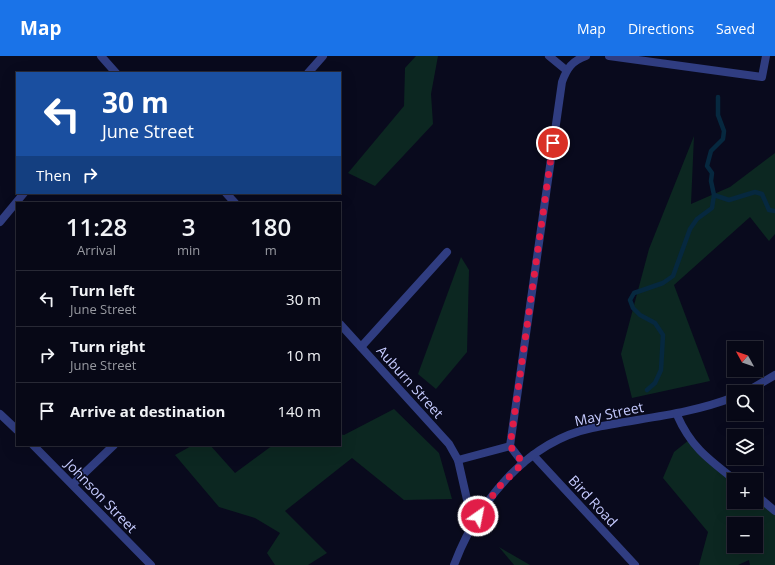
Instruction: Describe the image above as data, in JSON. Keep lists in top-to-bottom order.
{
  "streets": {
    "street": [
      "Auburn Street",
      "May Street",
      "Johnson Street",
      "Bird Road"
    ]
  },
  "crossings": [
    ["Auburn Street", "May Street"],
    ["May Street", "Bird Road"]
  ],
  "north": "top left",
  "page": {
    "header": "Map",
    "nav": ["Map", "Directions", "Saved"],
    "turn": ["30 m", "June Street"],
    "then": "Then",
    "eta": [
      "11:28",
      "Arrival",
      "3",
      "min",
      "180",
      "m"
    ],
    "list": [
      {
        "name": "Turn left",
        "note": "June Street",
        "value": "30 m"
      },
      {
        "name": "Turn right",
        "note": "June Street",
        "value": "10 m"
      },
      {
        "name": "Arrive at destination",
        "value": "140 m"
      }
    ],
    "map_buttons": ["+", "−"]
  }
}
